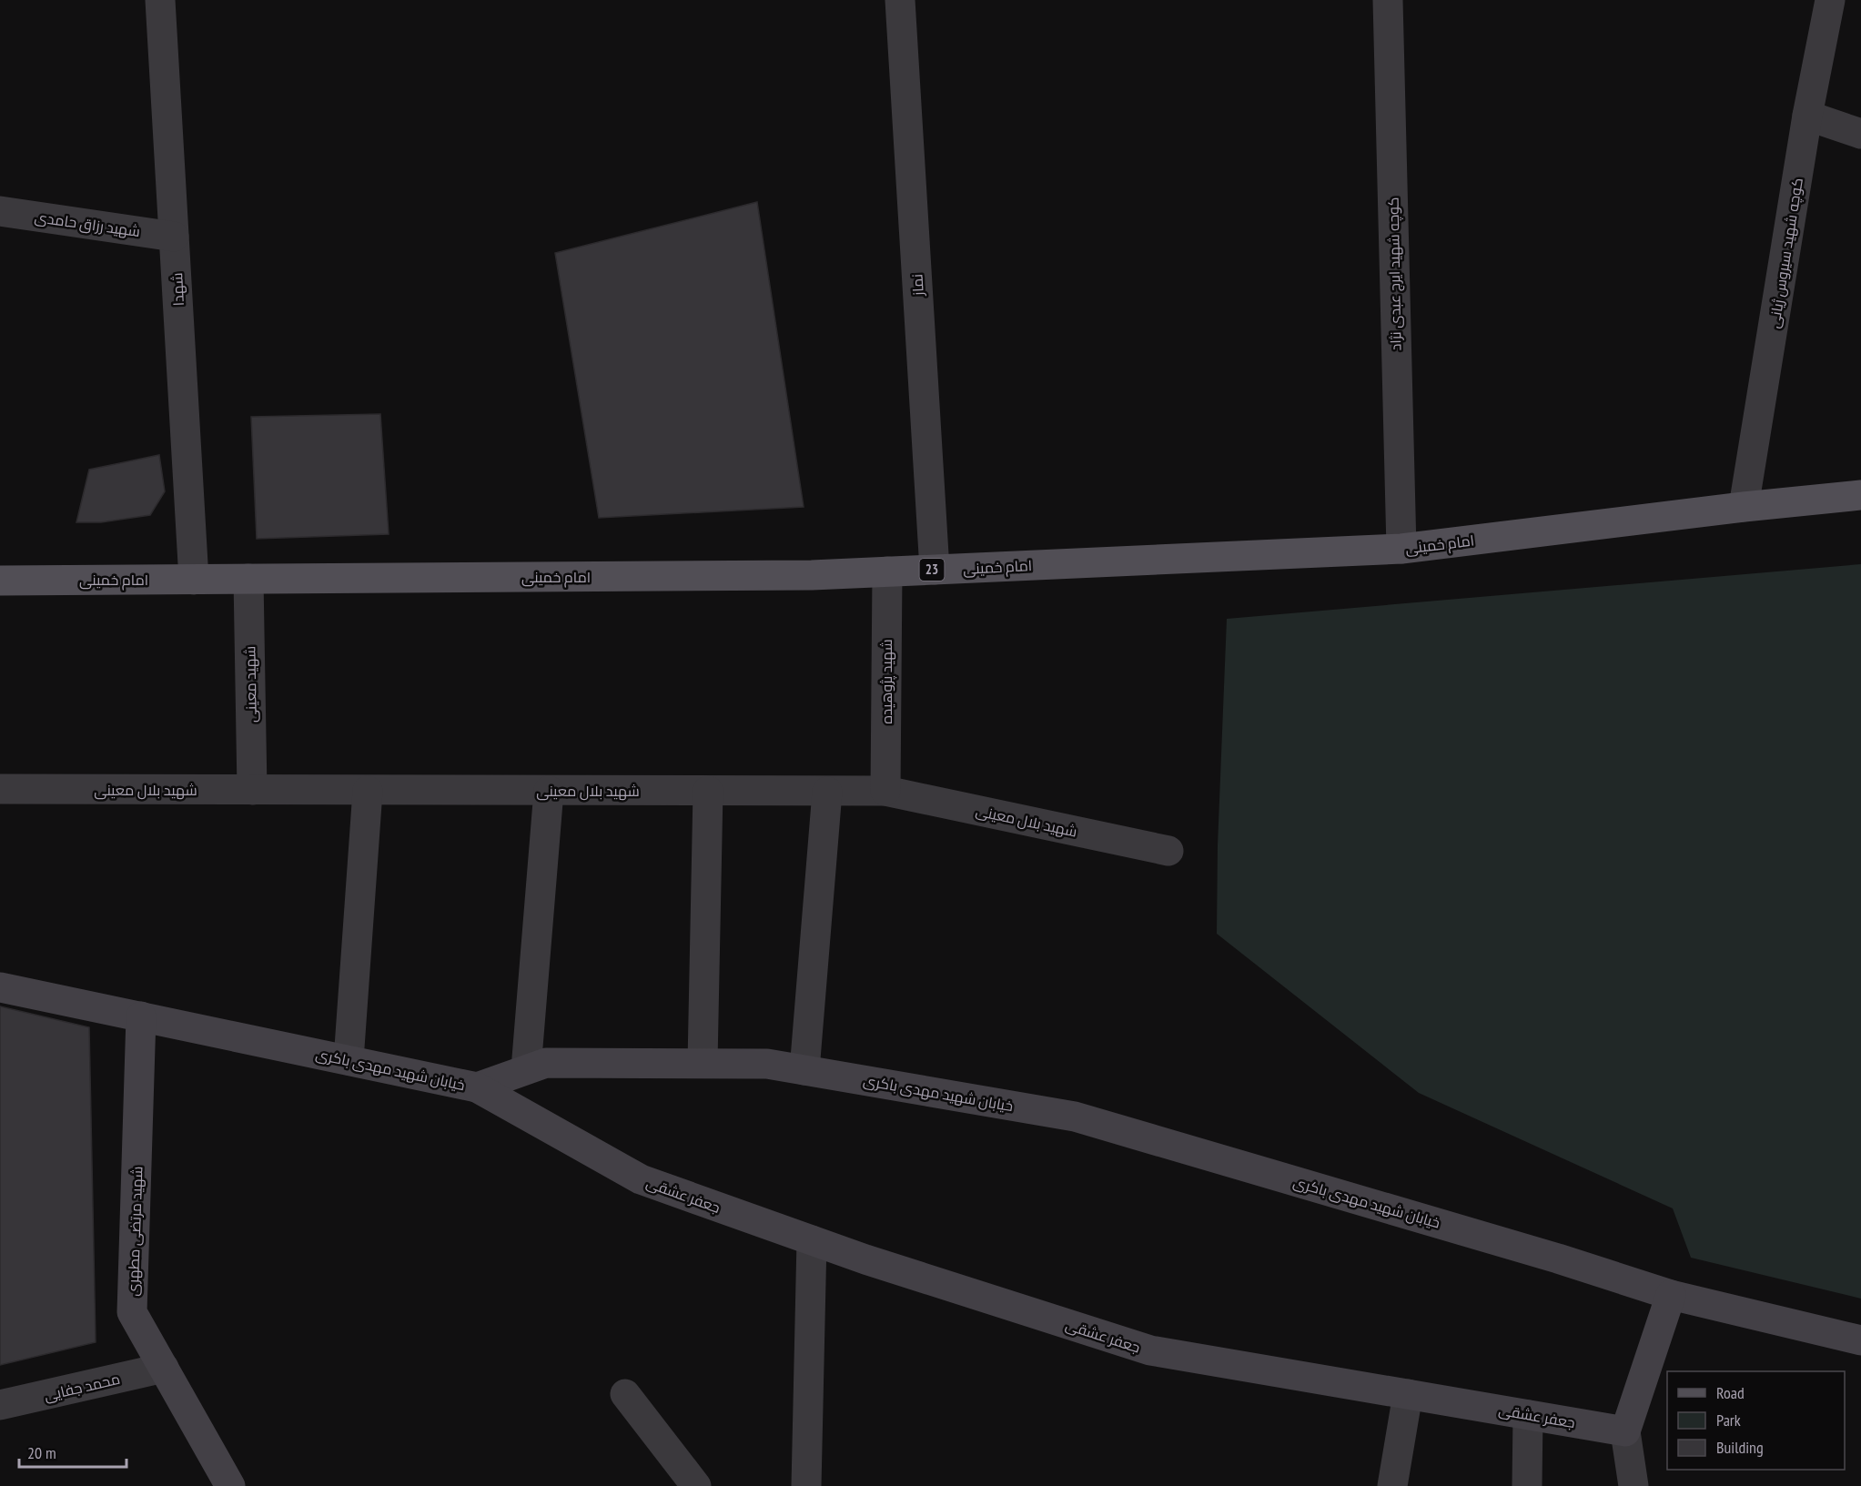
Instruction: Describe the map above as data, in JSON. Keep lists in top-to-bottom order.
{
  "streets": {
    "main road": ["امام خمینی", "23"],
    "street": [
      "شهید رزاق حامدی",
      "کوچه شهید سیروس ژیانی",
      "کوچه شهید ایرج عبدی نژاد",
      "نماز",
      "شهدا",
      "شهید پژوهیده",
      "شهید معینی",
      "شهید بلال معینی",
      "خیابان شهید مهدی باکری",
      "جعفر عشقی",
      "شهید مرتضی مطهری",
      "محمد جفایی"
    ]
  },
  "crossings": [
    ["شهید رزاق حامدی", "شهدا"],
    ["کوچه شهید سیروس ژیانی", "امام خمینی"],
    ["کوچه شهید ایرج عبدی نژاد", "امام خمینی"],
    ["نماز", "امام خمینی"],
    ["شهدا", "امام خمینی"],
    ["امام خمینی", "شهید پژوهیده"],
    ["امام خمینی", "شهید معینی"],
    ["شهید پژوهیده", "شهید بلال معینی"],
    ["شهید معینی", "شهید بلال معینی"],
    ["خیابان شهید مهدی باکری", "جعفر عشقی"],
    ["خیابان شهید مهدی باکری", "شهید مرتضی مطهری"],
    ["شهید مرتضی مطهری", "محمد جفایی"]
  ],
  "legend": ["Road", "Park", "Building"],
  "scale_bar": "20 m"
}
